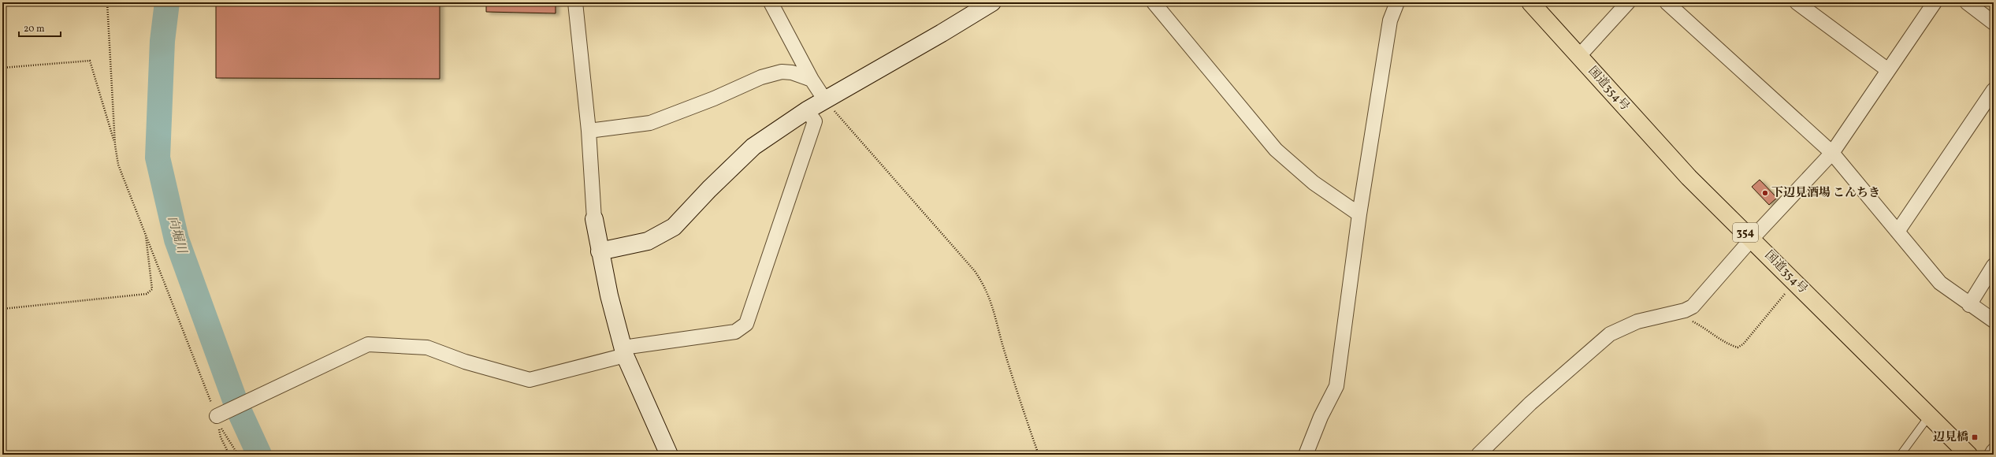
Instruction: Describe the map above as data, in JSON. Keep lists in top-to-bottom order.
{
  "streets": {
    "highway": ["国道354号", "354"]
  },
  "water": ["向堀川"],
  "places": {
    "other": ["下辺見酒場 こんちき"],
    "transit": ["辺見橋"]
  },
  "scale_bar": "20 m"
}
